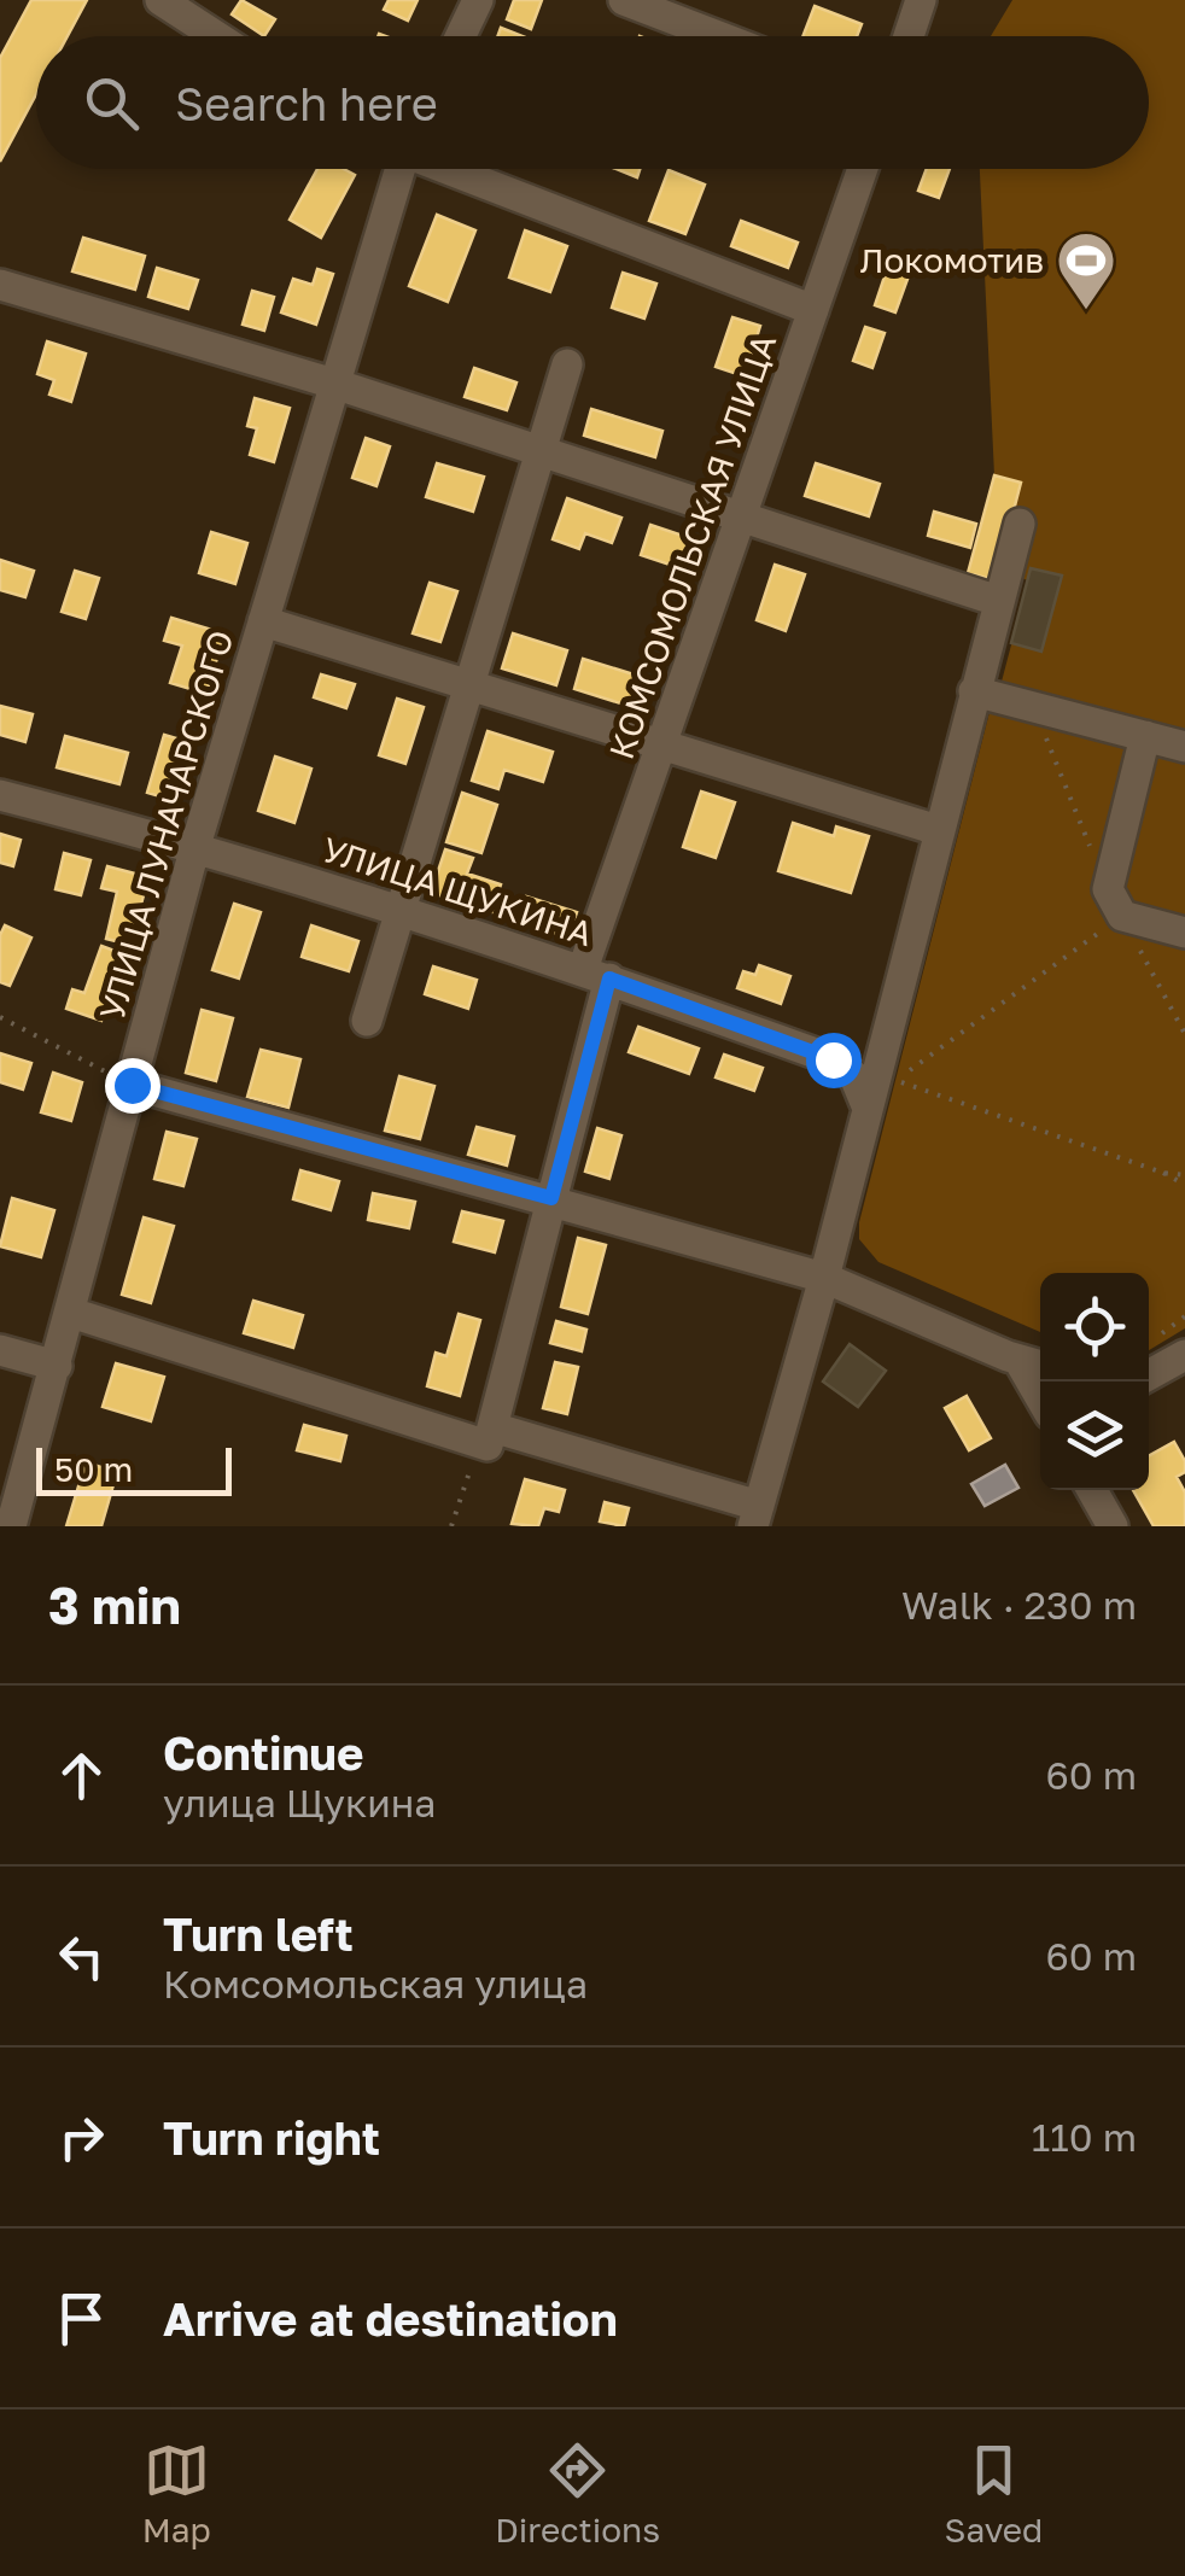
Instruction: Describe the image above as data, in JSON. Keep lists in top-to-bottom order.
{
  "streets": {
    "street": ["КОМСОМОЛЬСКАЯ УЛИЦА", "УЛИЦА ЛУНАЧАРСКОГО", "УЛИЦА ЩУКИНА"]
  },
  "crossings": [
    ["КОМСОМОЛЬСКАЯ УЛИЦА", "УЛИЦА ЩУКИНА"],
    ["УЛИЦА ЛУНАЧАРСКОГО", "УЛИЦА ЩУКИНА"]
  ],
  "places": {
    "sports": ["Локомотив"]
  },
  "scale_bar": "50 m",
  "page": {
    "search": "Search here",
    "scale": "50 m",
    "heading": ["3 min", "Walk · 230 m"],
    "list": [
      ["Continue", "улица Щукина", "60 m"],
      ["Turn left", "Комсомольская улица", "60 m"],
      ["Turn right", "110 m"],
      "Arrive at destination"
    ],
    "nav": ["Map", "Directions", "Saved"]
  }
}
